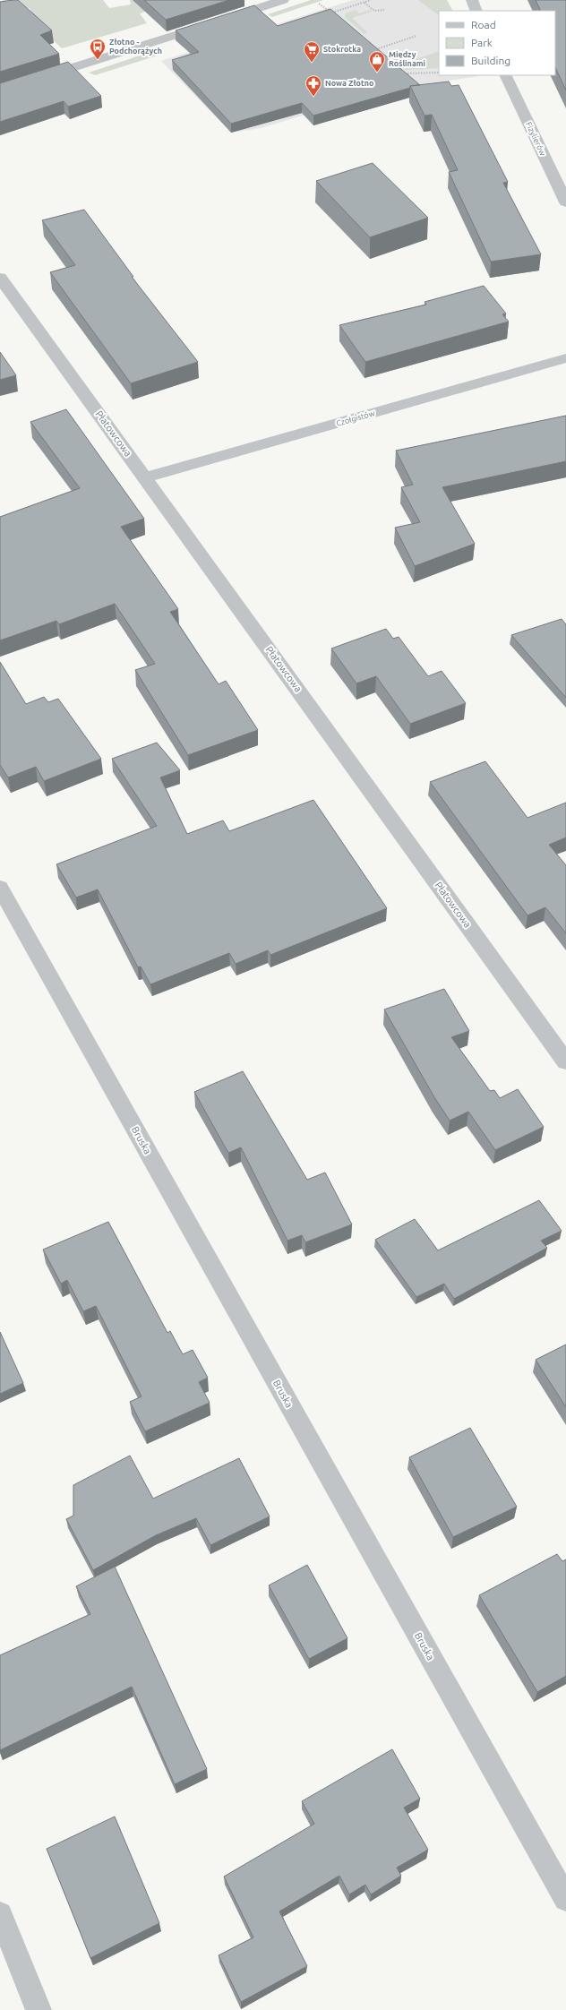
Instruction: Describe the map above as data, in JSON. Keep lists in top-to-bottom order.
{
  "streets": {
    "street": [
      "Fizylierów",
      "Czołgistów",
      "Płatowcowa",
      "Bruska"
    ]
  },
  "crossings": [
    ["Czołgistów", "Płatowcowa"]
  ],
  "places": {
    "bus stop": ["Złotno - Podchorążych"],
    "supermarket": ["Stokrotka"],
    "shop": ["Między Roślinami"],
    "pharmacy": ["Nowa Złotno"]
  },
  "legend": ["Road", "Park", "Building"]
}
